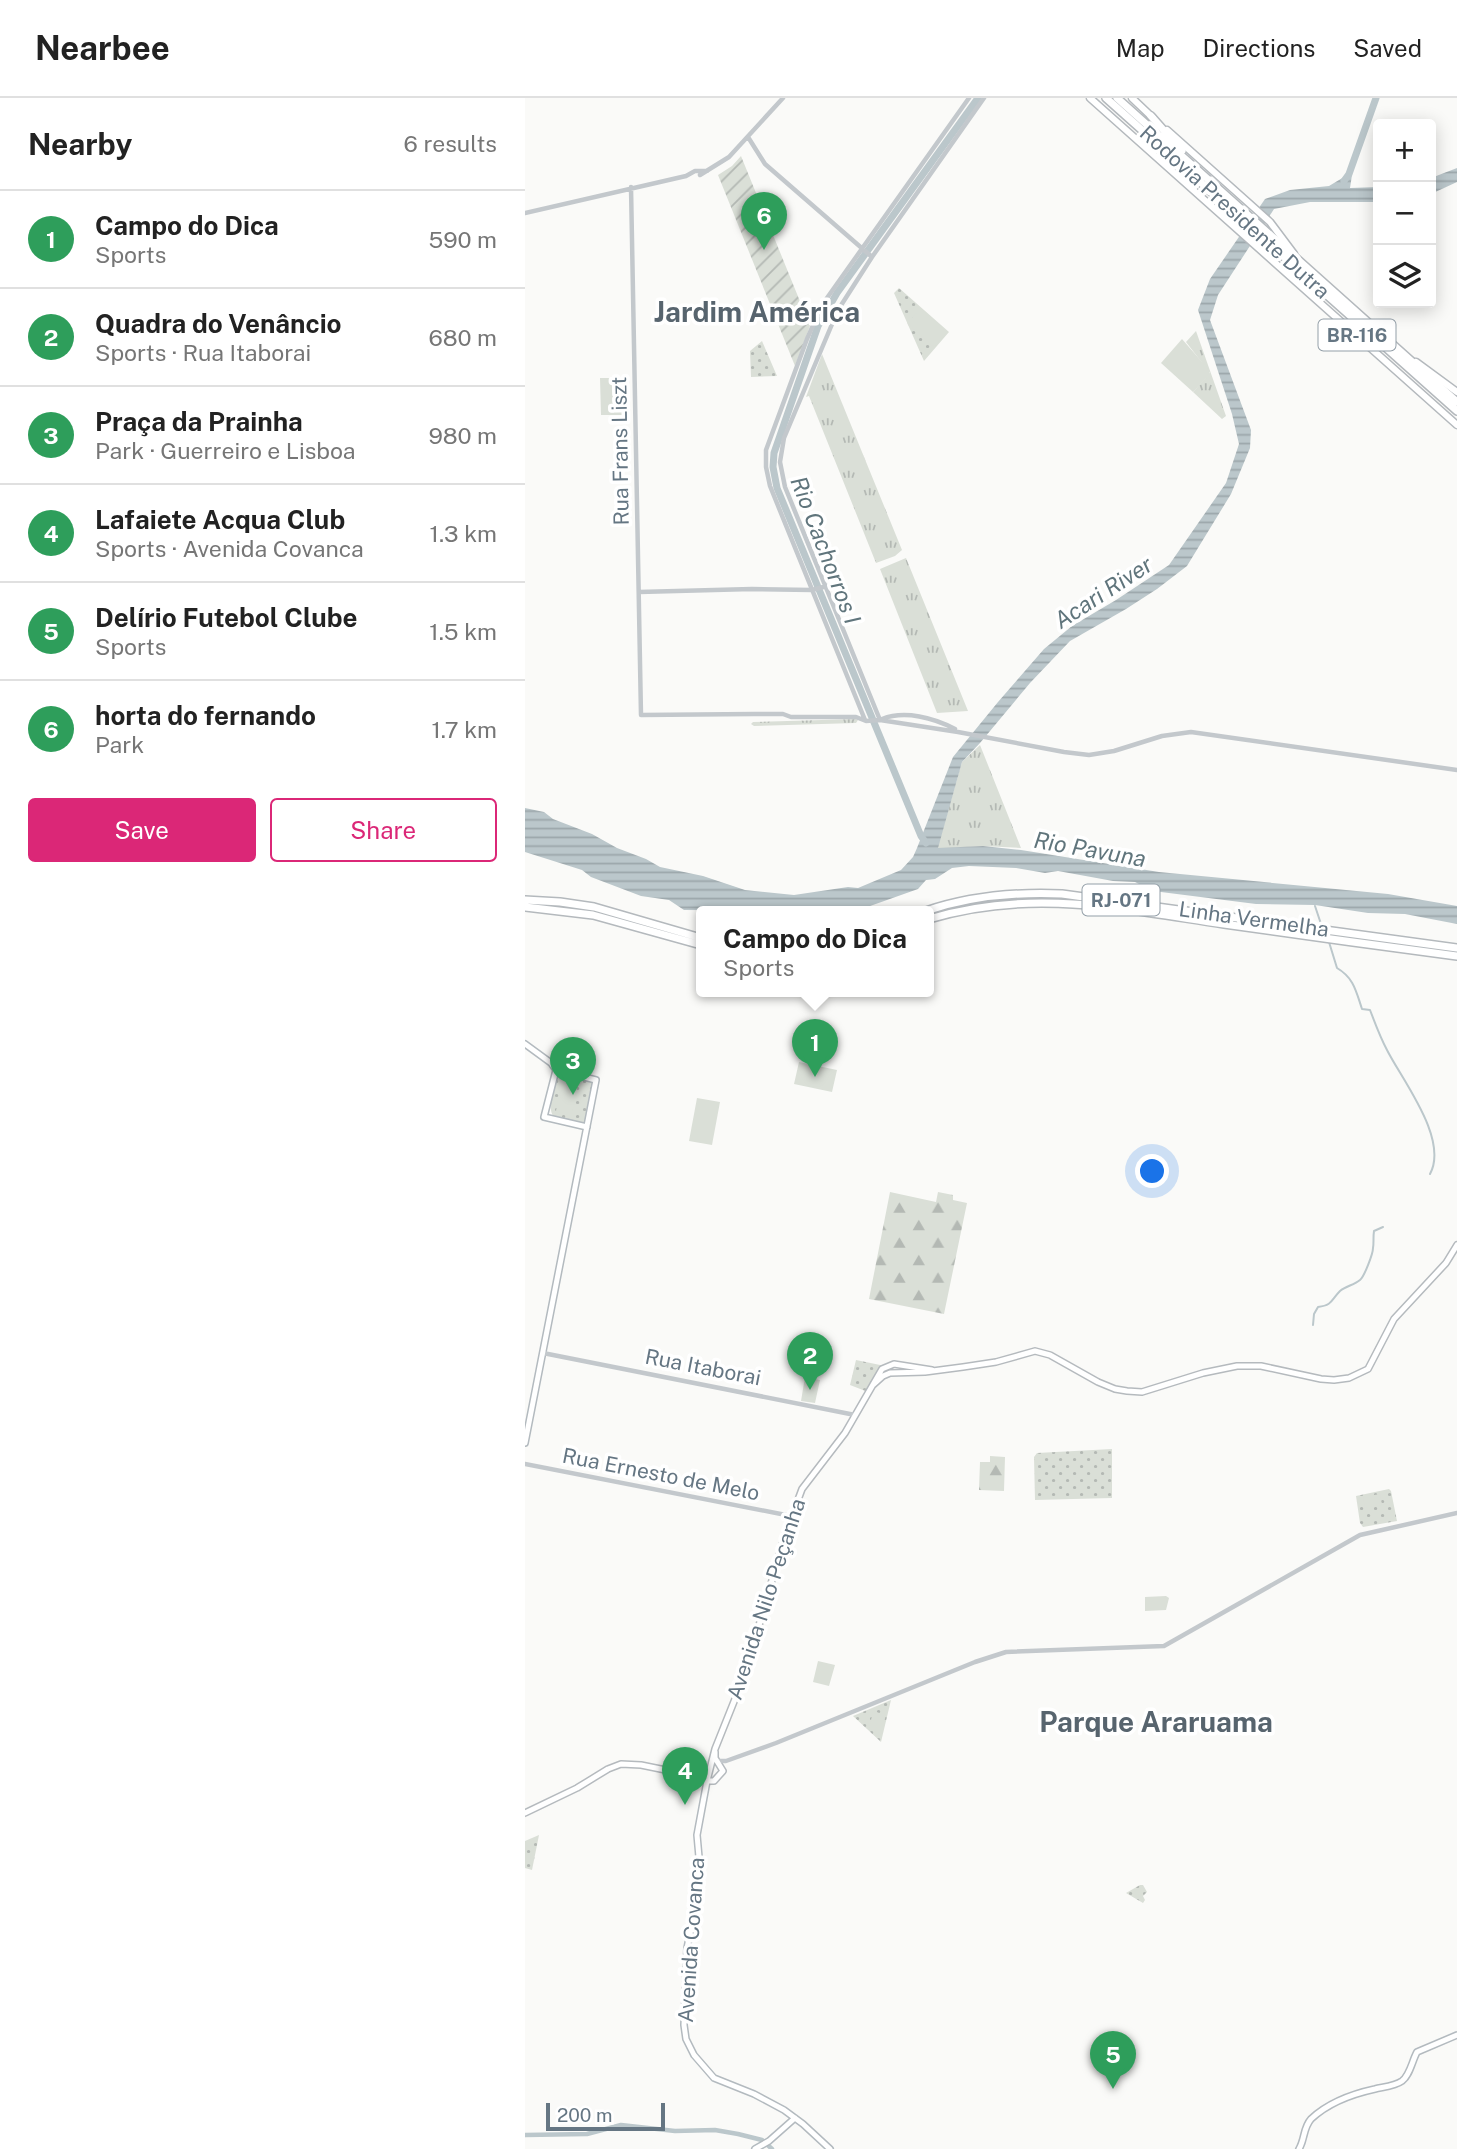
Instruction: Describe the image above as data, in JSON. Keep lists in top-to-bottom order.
{
  "streets": {
    "highway": [
      "Rodovia Presidente Dutra",
      "BR-116",
      "RJ-071",
      "Linha Vermelha"
    ],
    "main road": ["Avenida Nilo Peçanha", "Avenida Covanca"],
    "street": ["Rua Frans Liszt", "Rua Itaborai", "Rua Ernesto de Melo"]
  },
  "crossings": [
    ["Rodovia Presidente Dutra", "BR-116"],
    ["Rua Itaborai", "Avenida Nilo Peçanha"],
    ["Rua Ernesto de Melo", "Avenida Nilo Peçanha"],
    ["Avenida Nilo Peçanha", "Avenida Covanca"]
  ],
  "districts": ["Jardim América", "Parque Araruama"],
  "water": ["Rio Cachorros I", "Acari River", "Rio Pavuna"],
  "scale_bar": "200 m",
  "page": {
    "header": "Nearbee",
    "nav": ["Map", "Directions", "Saved"],
    "heading": ["Nearby", "6 results"],
    "map_buttons": ["+", "−"],
    "list": [
      {
        "mark": "1",
        "name": "Campo do Dica",
        "note": "Sports",
        "value": "590 m"
      },
      {
        "mark": "2",
        "name": "Quadra do Venâncio",
        "note": "Sports · Rua Itaborai",
        "value": "680 m"
      },
      {
        "mark": "3",
        "name": "Praça da Prainha",
        "note": "Park · Guerreiro e Lisboa",
        "value": "980 m"
      },
      {
        "mark": "4",
        "name": "Lafaiete Acqua Club",
        "note": "Sports · Avenida Covanca",
        "value": "1.3 km"
      },
      {
        "mark": "5",
        "name": "Delírio Futebol Clube",
        "note": "Sports",
        "value": "1.5 km"
      },
      {
        "mark": "6",
        "name": "horta do fernando",
        "note": "Park",
        "value": "1.7 km"
      }
    ],
    "pins": [
      "6",
      "1",
      "3",
      "2",
      "4",
      "5"
    ],
    "buttons": ["Save", "Share"],
    "popup": ["Campo do Dica", "Sports"],
    "scale": "200 m"
  }
}
